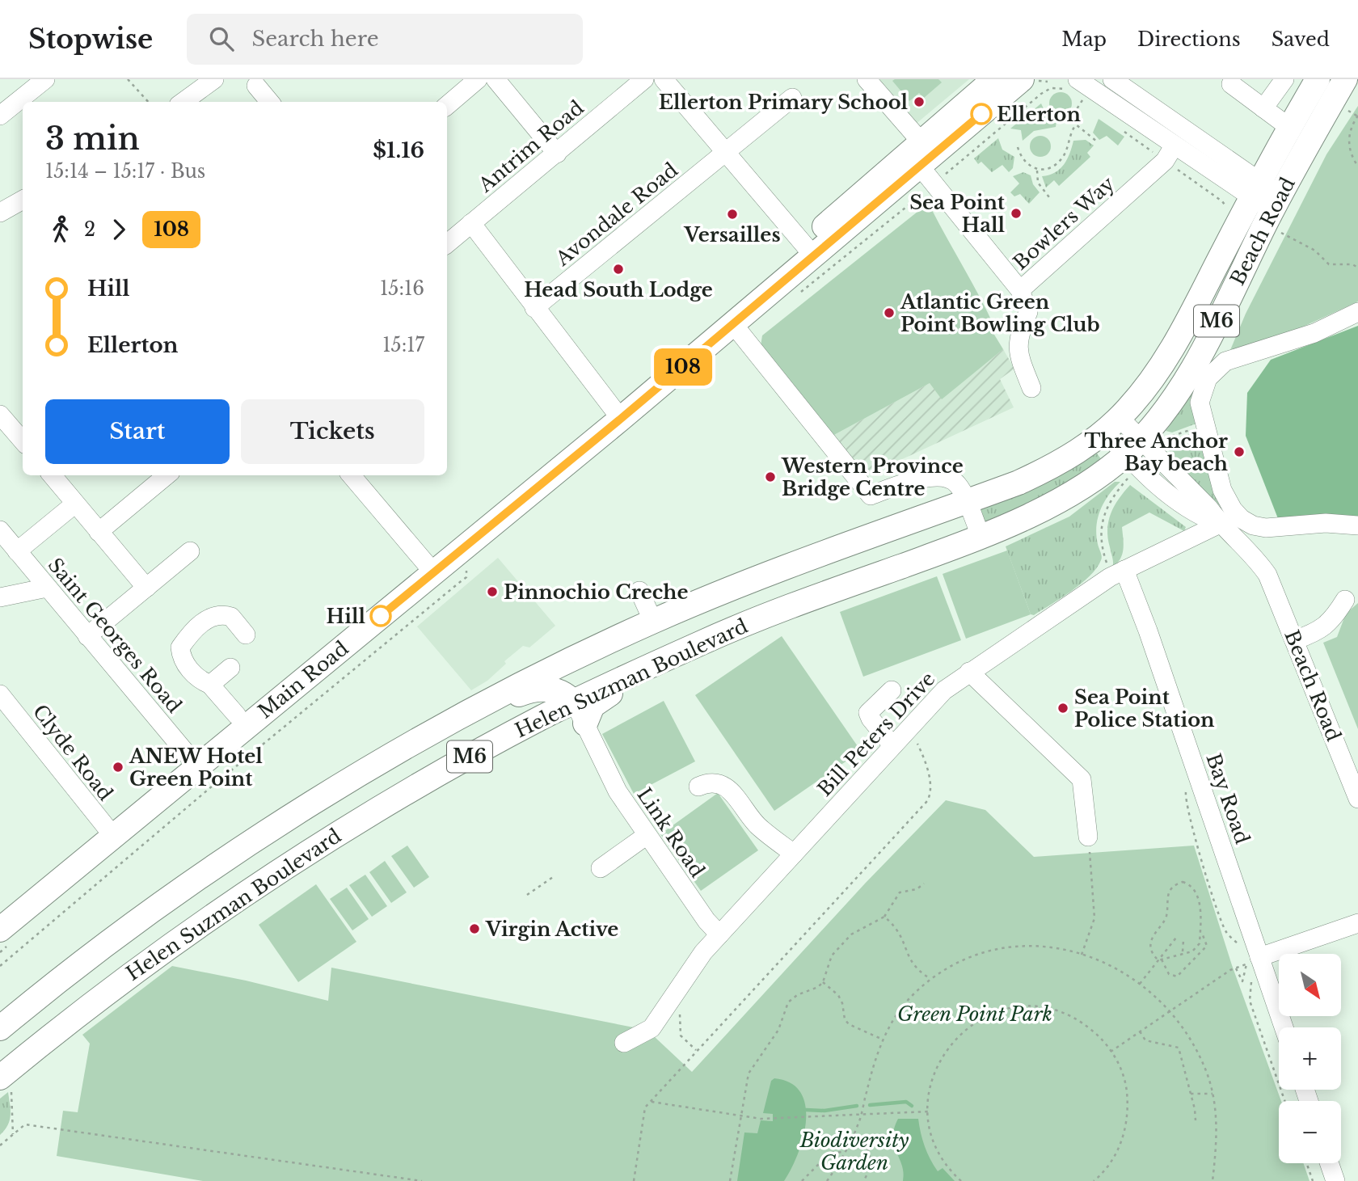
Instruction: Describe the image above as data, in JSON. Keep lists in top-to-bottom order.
{
  "streets": {
    "main road": [
      "Beach Road",
      "M6",
      "Helen Suzman Boulevard",
      "Main Road"
    ],
    "street": [
      "Antrim Road",
      "Avondale Road",
      "Bowlers Way",
      "Saint Georges Road",
      "Bill Peters Drive",
      "Clyde Road",
      "Bay Road",
      "Link Road"
    ]
  },
  "crossings": [
    ["Bowlers Way", "Main Road"],
    ["Beach Road", "Helen Suzman Boulevard"],
    ["Beach Road", "Bill Peters Drive"],
    ["Saint Georges Road", "Main Road"],
    ["Helen Suzman Boulevard", "Link Road"],
    ["Main Road", "Clyde Road"],
    ["Bill Peters Drive", "Bay Road"],
    ["Bill Peters Drive", "Link Road"]
  ],
  "parks": ["Green Point Park", "Biodiversity Garden"],
  "places": [
    "Ellerton Primary School",
    "Ellerton",
    "Sea Point Hall",
    "Versailles",
    "Head South Lodge",
    "Atlantic Green Point Bowling Club",
    "Three Anchor Bay beach",
    "Western Province Bridge Centre",
    "Pinnochio Creche",
    "Hill",
    "Sea Point Police Station",
    "ANEW Hotel Green Point",
    "Virgin Active"
  ],
  "lines": ["bus line 108"],
  "north": "bottom right",
  "page": {
    "header": "Stopwise",
    "search": "Search here",
    "nav": ["Map", "Directions", "Saved"],
    "on_map": "108",
    "heading": ["3 min", "15:14 – 15:17 · Bus", "$1.16"],
    "legs": ["2", "108"],
    "list": [
      {
        "name": "Hill",
        "value": "15:16"
      },
      {
        "name": "Ellerton",
        "value": "15:17"
      }
    ],
    "buttons": ["Start", "Tickets"],
    "map_buttons": ["+", "−"]
  }
}
